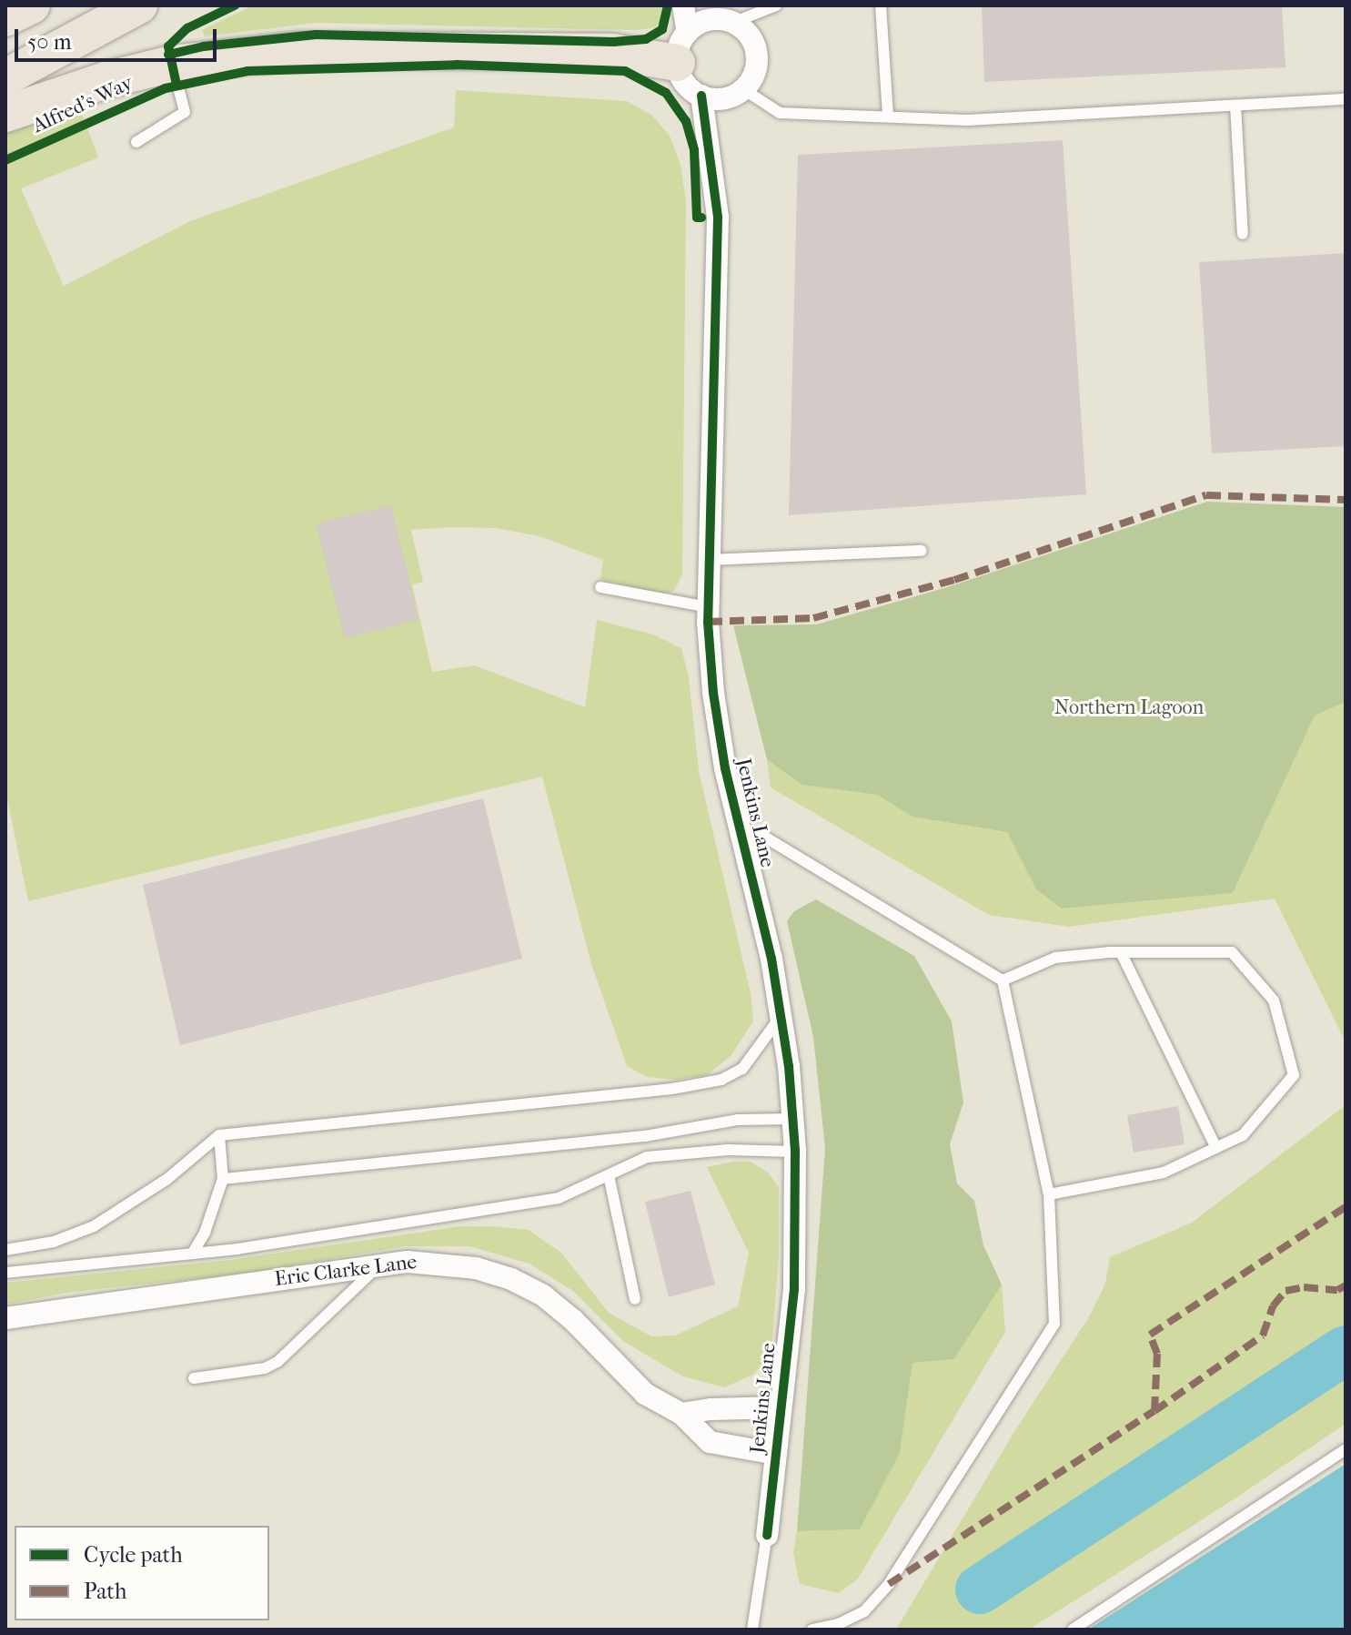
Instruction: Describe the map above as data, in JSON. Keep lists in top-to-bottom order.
{
  "streets": {
    "street": ["Jenkins Lane", "Eric Clarke Lane"],
    "cycle path": ["Alfred's Way"]
  },
  "crossings": [
    ["Jenkins Lane", "Eric Clarke Lane"]
  ],
  "parks": ["Northern Lagoon"],
  "legend": ["Cycle path", "Path"],
  "scale_bar": "50 m"
}
